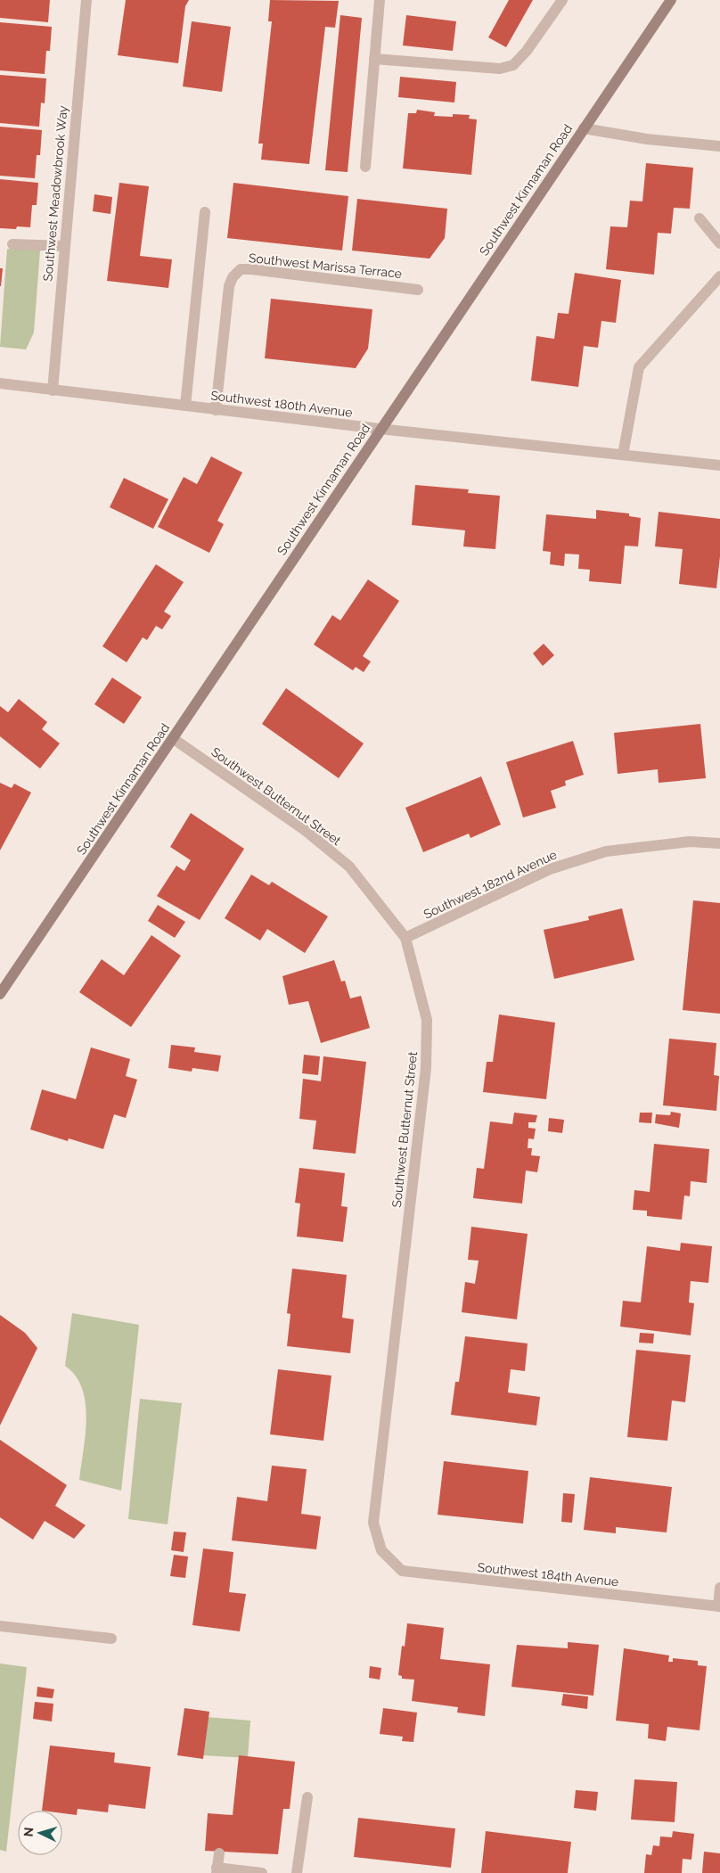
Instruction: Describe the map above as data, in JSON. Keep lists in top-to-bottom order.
{
  "streets": {
    "main road": ["Southwest Kinnaman Road"],
    "street": [
      "Southwest Meadowbrook Way",
      "Southwest Marissa Terrace",
      "Southwest 180th Avenue",
      "Southwest Butternut Street",
      "Southwest 182nd Avenue",
      "Southwest 184th Avenue"
    ]
  },
  "crossings": [
    ["Southwest Kinnaman Road", "Southwest 180th Avenue"],
    ["Southwest Kinnaman Road", "Southwest Butternut Street"],
    ["Southwest Meadowbrook Way", "Southwest 180th Avenue"],
    ["Southwest Marissa Terrace", "Southwest 180th Avenue"],
    ["Southwest Butternut Street", "Southwest 182nd Avenue"],
    ["Southwest Butternut Street", "Southwest 184th Avenue"]
  ],
  "north": "left"
}
